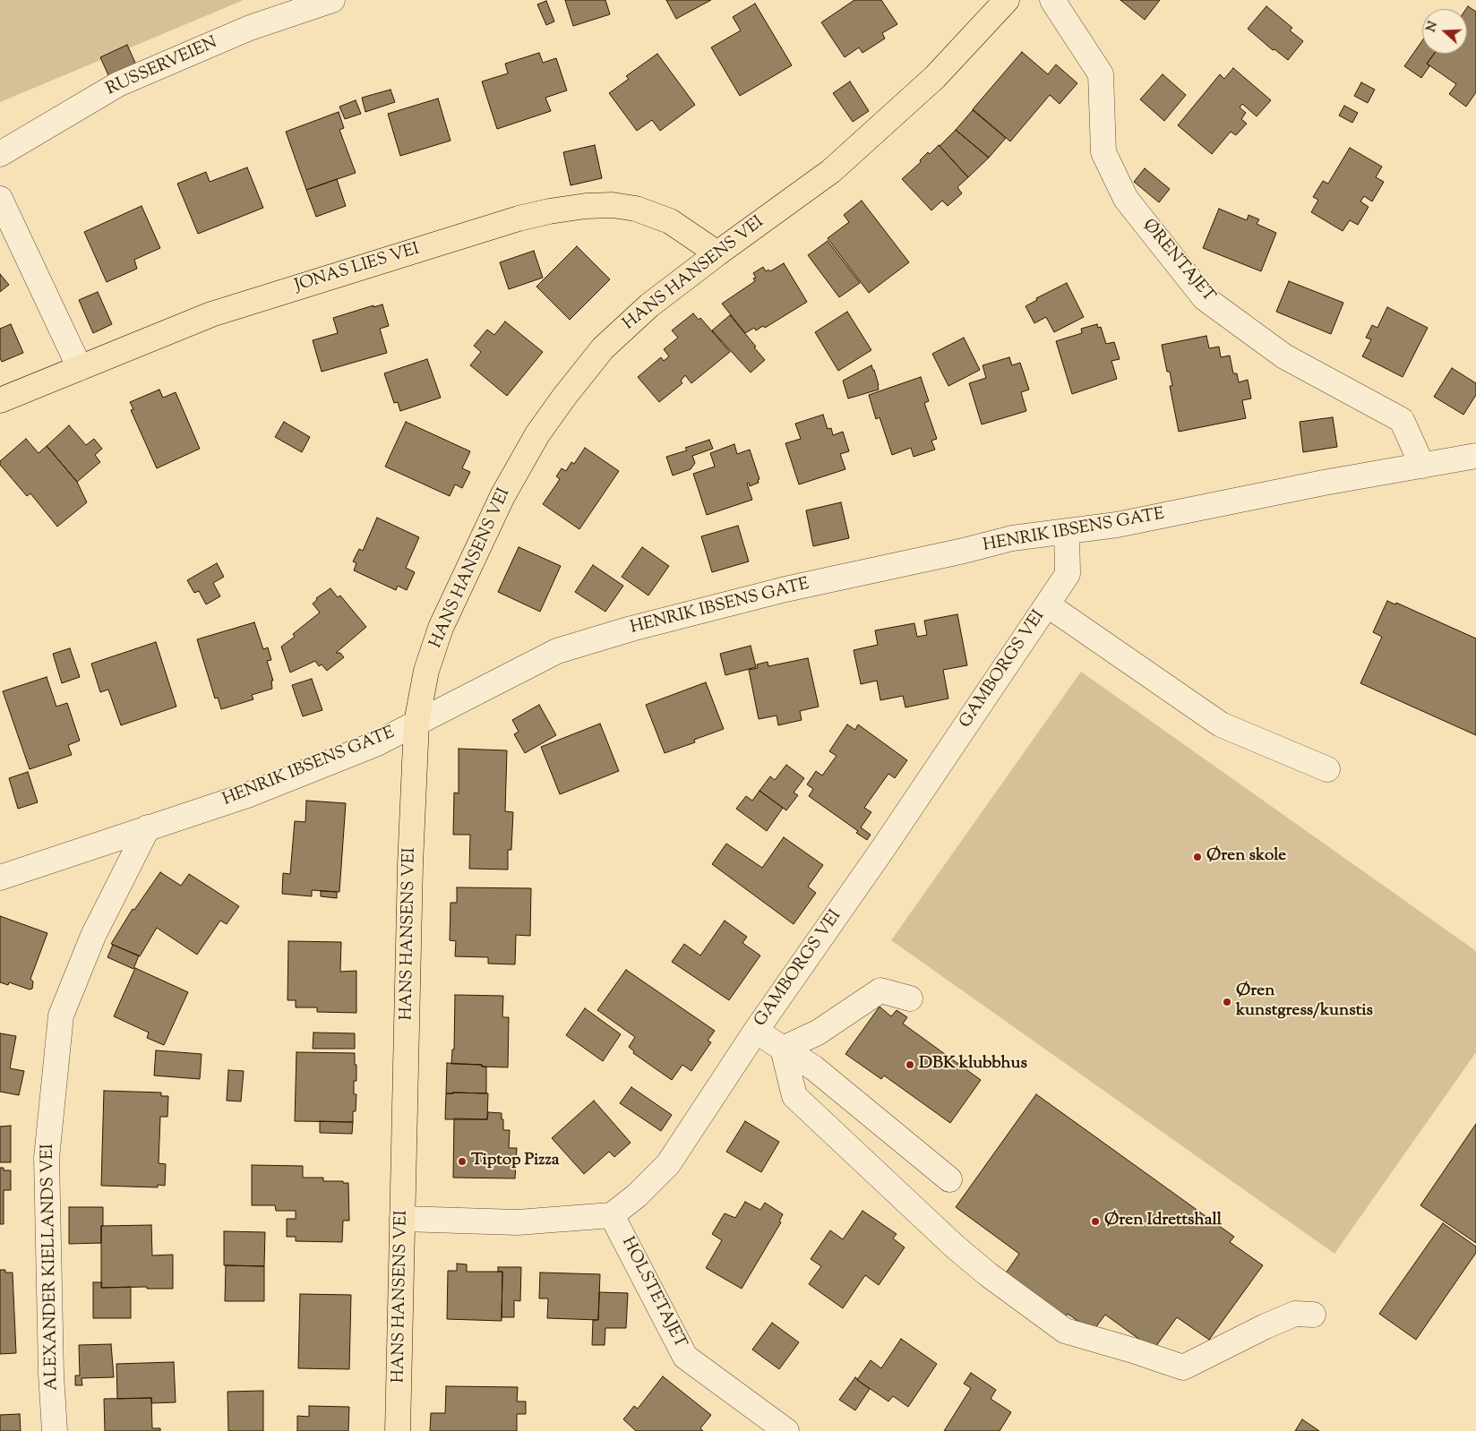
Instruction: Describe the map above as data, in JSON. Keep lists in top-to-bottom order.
{
  "streets": {
    "main road": ["JONAS LIES VEI", "HANS HANSENS VEI"],
    "street": [
      "RUSSERVEIEN",
      "ØRENTAJET",
      "HENRIK IBSENS GATE",
      "GAMBORGS VEI",
      "ALEXANDER KIELLANDS VEI",
      "HOLSTETAJET"
    ]
  },
  "crossings": [
    ["ØRENTAJET", "HENRIK IBSENS GATE"],
    ["JONAS LIES VEI", "HANS HANSENS VEI"],
    ["HANS HANSENS VEI", "HENRIK IBSENS GATE"],
    ["HENRIK IBSENS GATE", "GAMBORGS VEI"],
    ["HENRIK IBSENS GATE", "ALEXANDER KIELLANDS VEI"],
    ["GAMBORGS VEI", "HOLSTETAJET"]
  ],
  "places": [
    "Øren skole",
    "Øren kunstgress/kunstis",
    "DBK klubbhus",
    "Tiptop Pizza",
    "Øren Idrettshall"
  ],
  "north": "left"
}
